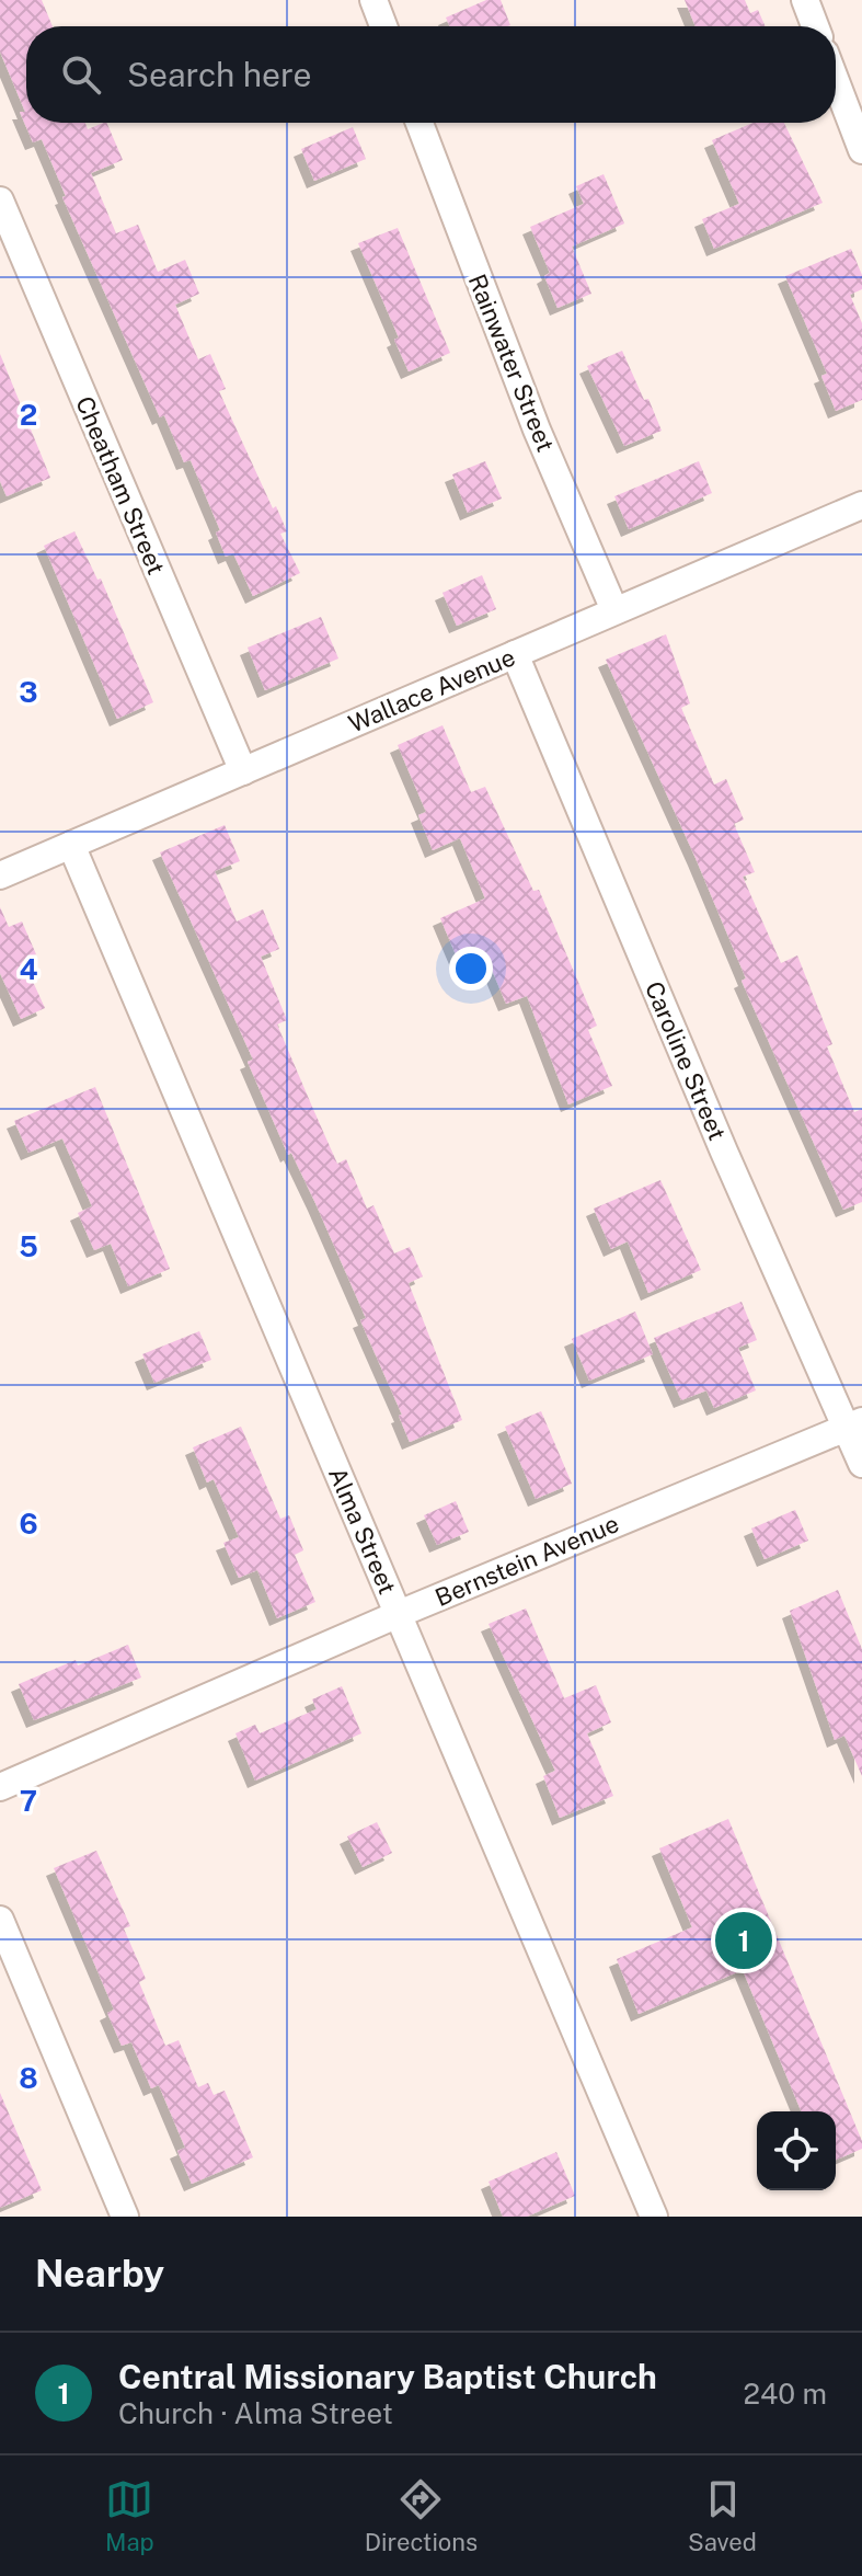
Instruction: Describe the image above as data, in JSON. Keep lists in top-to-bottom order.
{
  "streets": {
    "street": [
      "Rainwater Street",
      "Cheatham Street",
      "Wallace Avenue",
      "Caroline Street",
      "Alma Street",
      "Bernstein Avenue"
    ]
  },
  "crossings": [
    ["Rainwater Street", "Wallace Avenue"],
    ["Cheatham Street", "Wallace Avenue"],
    ["Wallace Avenue", "Caroline Street"],
    ["Wallace Avenue", "Alma Street"],
    ["Caroline Street", "Bernstein Avenue"],
    ["Alma Street", "Bernstein Avenue"]
  ],
  "page": {
    "search": "Search here",
    "pins": "1",
    "heading": "Nearby",
    "list": [
      {
        "mark": "1",
        "name": "Central Missionary Baptist Church",
        "note": "Church · Alma Street",
        "value": "240 m"
      }
    ],
    "nav": ["Map", "Directions", "Saved"]
  },
  "grid": {
    "rows": [
      "2",
      "3",
      "4",
      "5",
      "6",
      "7",
      "8"
    ]
  }
}
